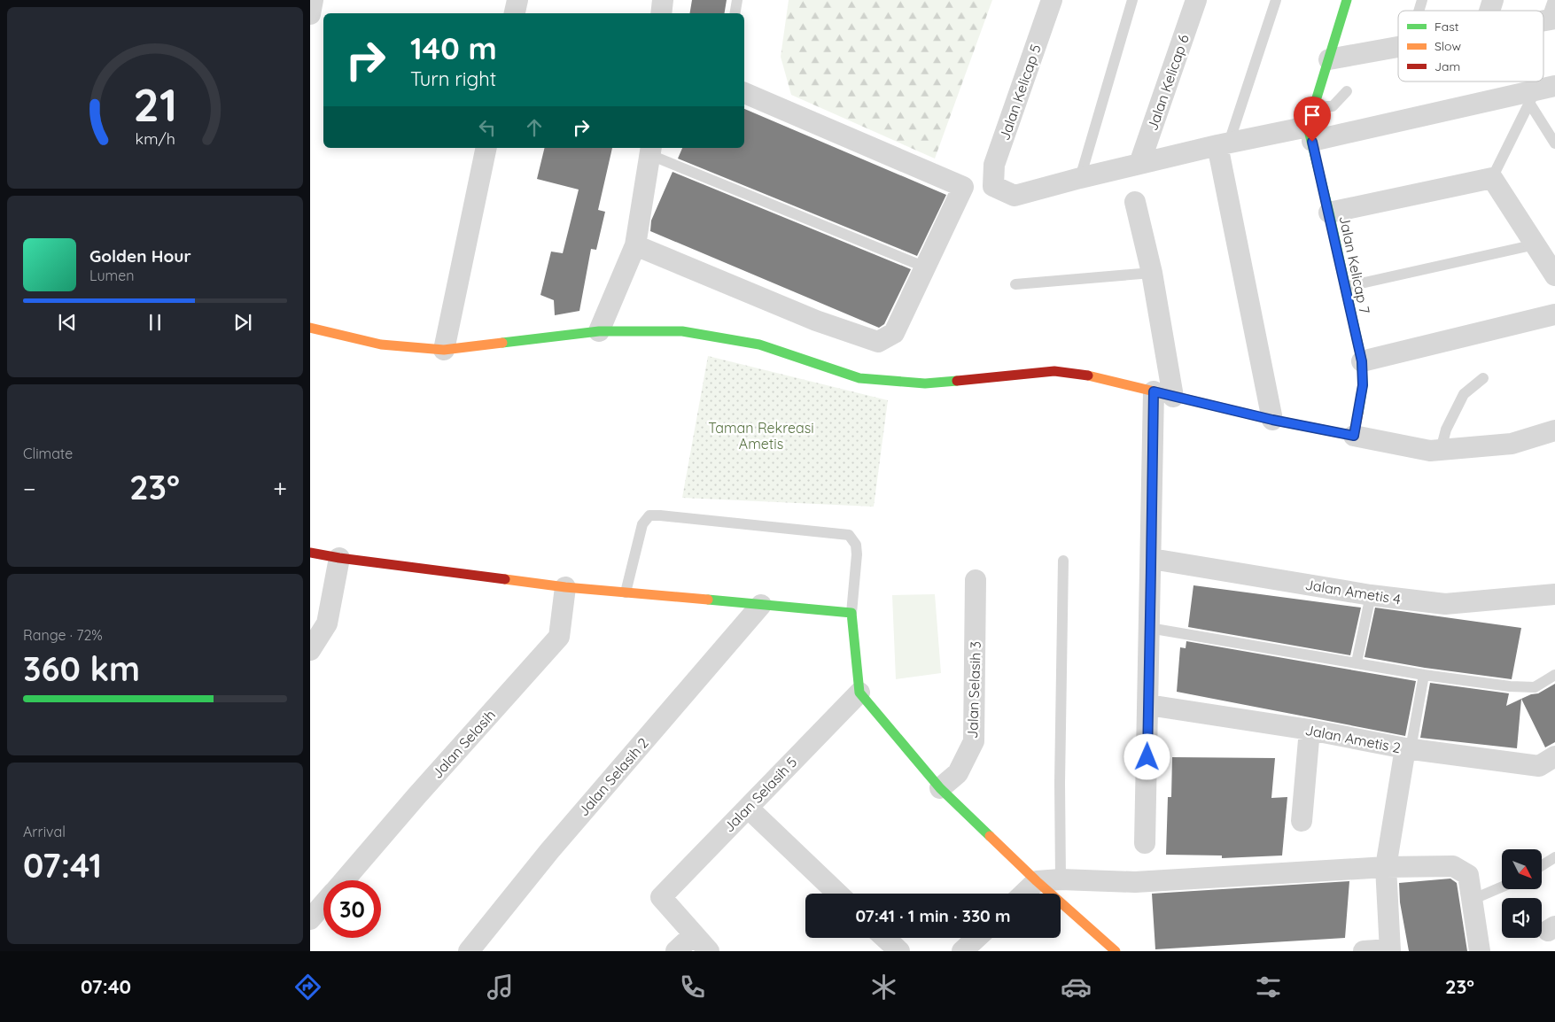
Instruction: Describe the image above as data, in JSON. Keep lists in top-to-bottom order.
{
  "streets": {
    "street": [
      "Jalan Kelicap 6",
      "Jalan Kelicap 5",
      "Jalan Kelicap 7",
      "Jalan Ametis 4",
      "Jalan Selasih 3",
      "Jalan Ametis 2",
      "Jalan Selasih",
      "Jalan Selasih 2",
      "Jalan Selasih 5"
    ]
  },
  "parks": ["Taman Rekreasi Ametis"],
  "legend": ["Fast", "Slow", "Jam"],
  "north": "bottom right",
  "page": {
    "turn": ["140 m", "Turn right"],
    "song": ["Golden Hour", "Lumen"],
    "tile": [
      "Climate",
      ["Range · 72%", "360 km"],
      ["Arrival", "07:41"]
    ],
    "heat": ["−", "23°", "+"],
    "limit": "30",
    "trip": "07:41 · 1 min · 330 m",
    "tabs": ["07:40", "23°"],
    "gauge": ["21", "km/h"]
  }
}
